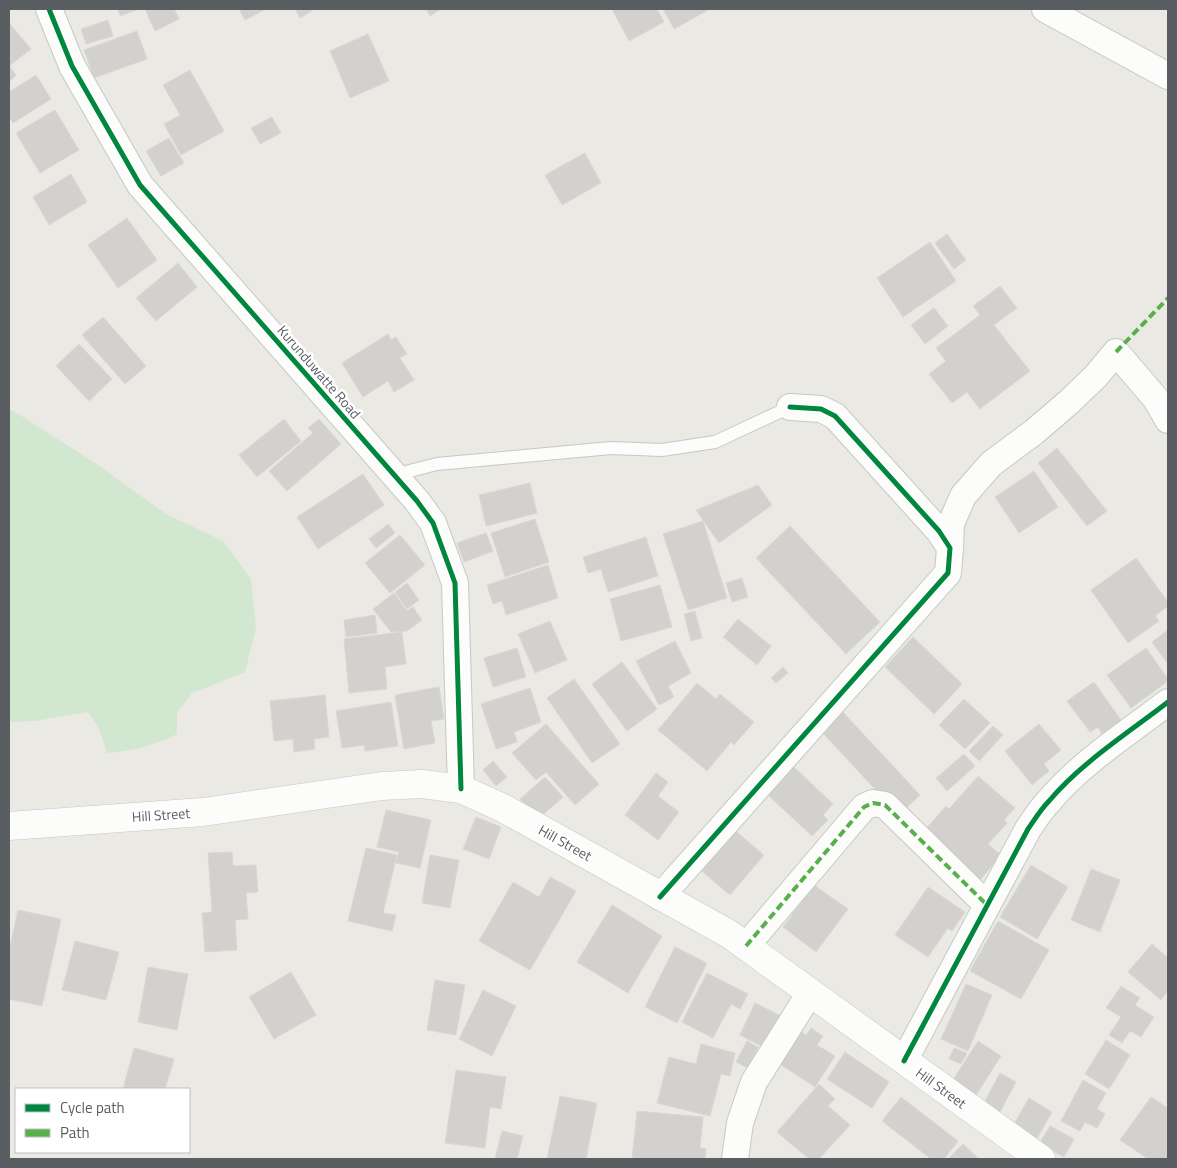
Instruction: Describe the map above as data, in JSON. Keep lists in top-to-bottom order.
{
  "streets": {
    "main road": ["Hill Street"],
    "street": ["Kurunduwatte Road"]
  },
  "crossings": [
    ["Kurunduwatte Road", "Hill Street"]
  ],
  "legend": ["Cycle path", "Path"]
}
